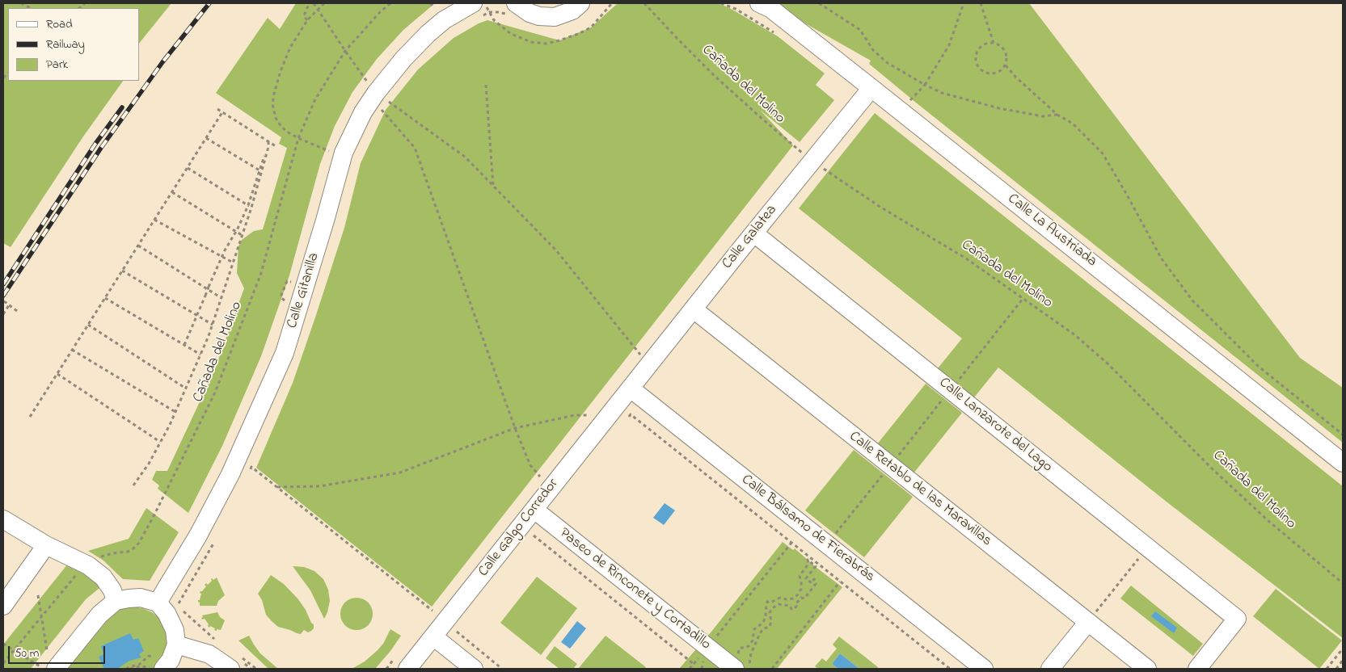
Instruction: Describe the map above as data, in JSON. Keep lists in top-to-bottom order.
{
  "streets": {
    "street": [
      "Calle La Austriada",
      "Calle Galatea",
      "Calle Gitanilla",
      "Calle Lanzarote del Lago",
      "Calle Retablo de las Maravillas",
      "Calle Galgo Corredor",
      "Calle Bálsamo de Fierabrás",
      "Paseo de Rinconete y Cortadillo"
    ],
    "path": ["Cañada del Molino"]
  },
  "crossings": [
    ["Cañada del Molino", "Calle Galatea"],
    ["Calle La Austriada", "Calle Galatea"],
    ["Calle Galatea", "Calle Lanzarote del Lago"],
    ["Calle Galatea", "Calle Retablo de las Maravillas"],
    ["Calle Galatea", "Calle Galgo Corredor"],
    ["Calle Galatea", "Calle Bálsamo de Fierabrás"],
    ["Calle Galgo Corredor", "Calle Bálsamo de Fierabrás"],
    ["Calle Galgo Corredor", "Paseo de Rinconete y Cortadillo"]
  ],
  "legend": ["Road", "Railway", "Park"],
  "scale_bar": "50 m"
}
